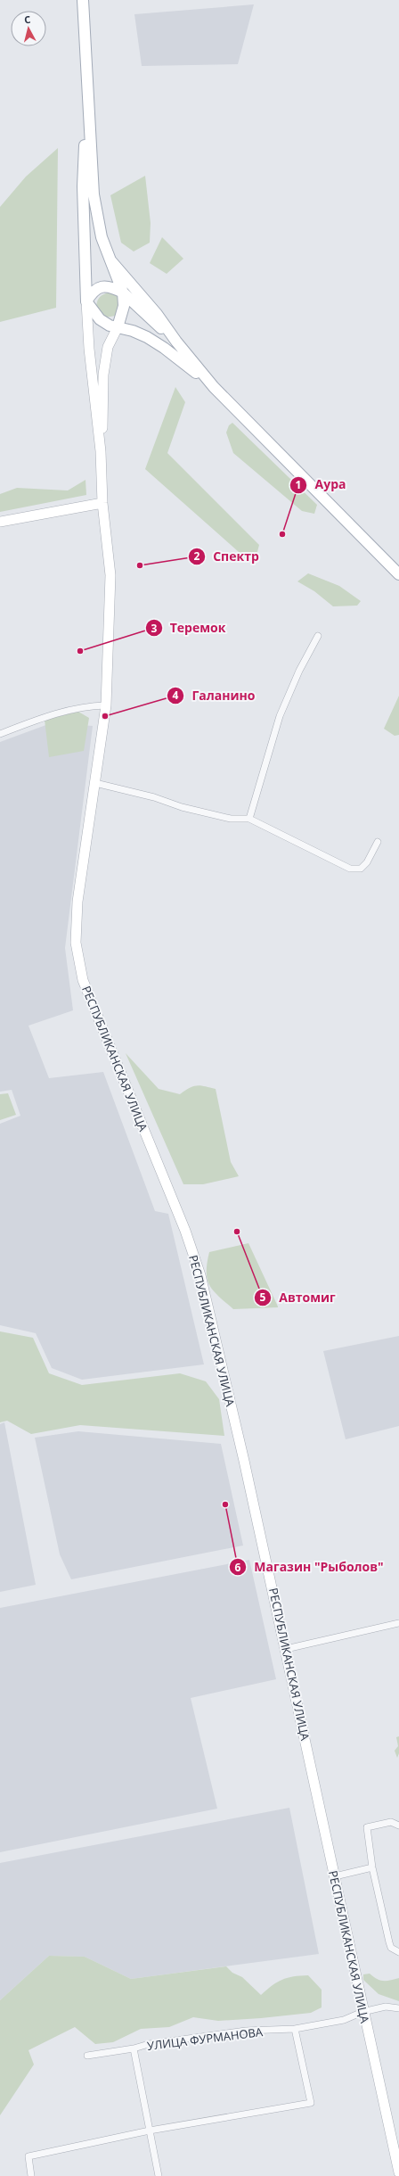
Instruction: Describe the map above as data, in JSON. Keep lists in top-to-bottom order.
{
  "streets": {
    "street": ["РЕСПУБЛИКАНСКАЯ УЛИЦА", "УЛИЦА ФУРМАНОВА"]
  },
  "crossings": [
    ["РЕСПУБЛИКАНСКАЯ УЛИЦА", "УЛИЦА ФУРМАНОВА"]
  ],
  "places": [
    "Аура",
    "Спектр",
    "Теремок",
    "Галанино",
    "Автомиг",
    "Магазин \"Рыболов\""
  ],
  "north": "top"
}
